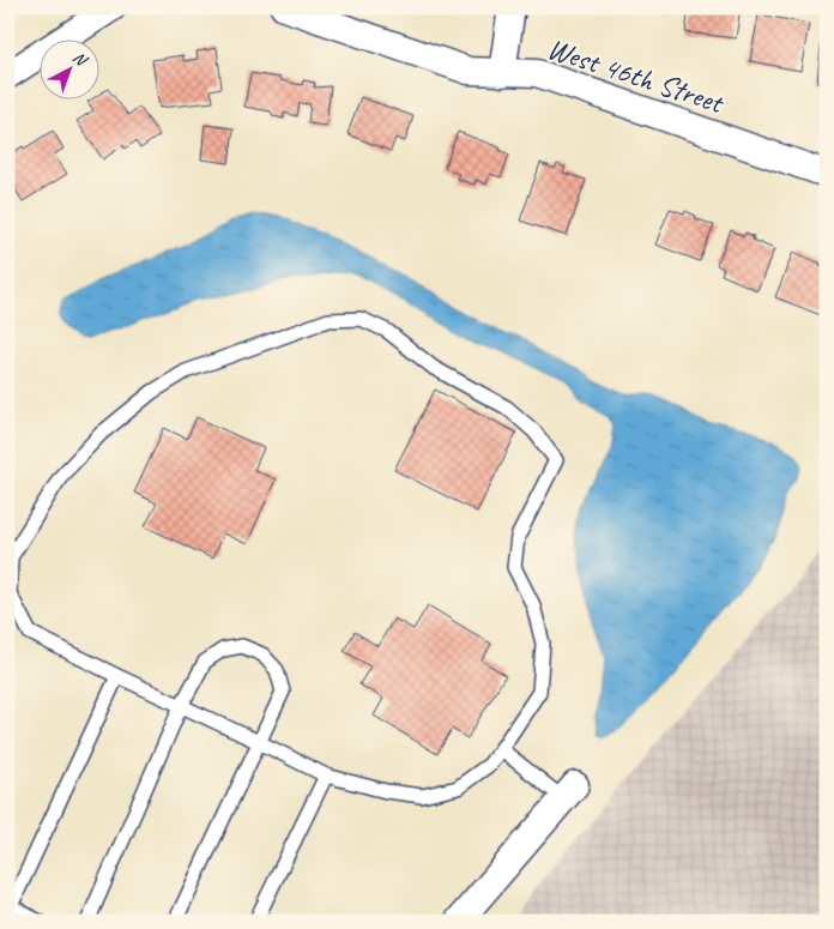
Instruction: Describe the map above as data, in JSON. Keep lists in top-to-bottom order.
{
  "streets": {
    "street": ["West 46th Street"]
  },
  "north": "top right"
}
